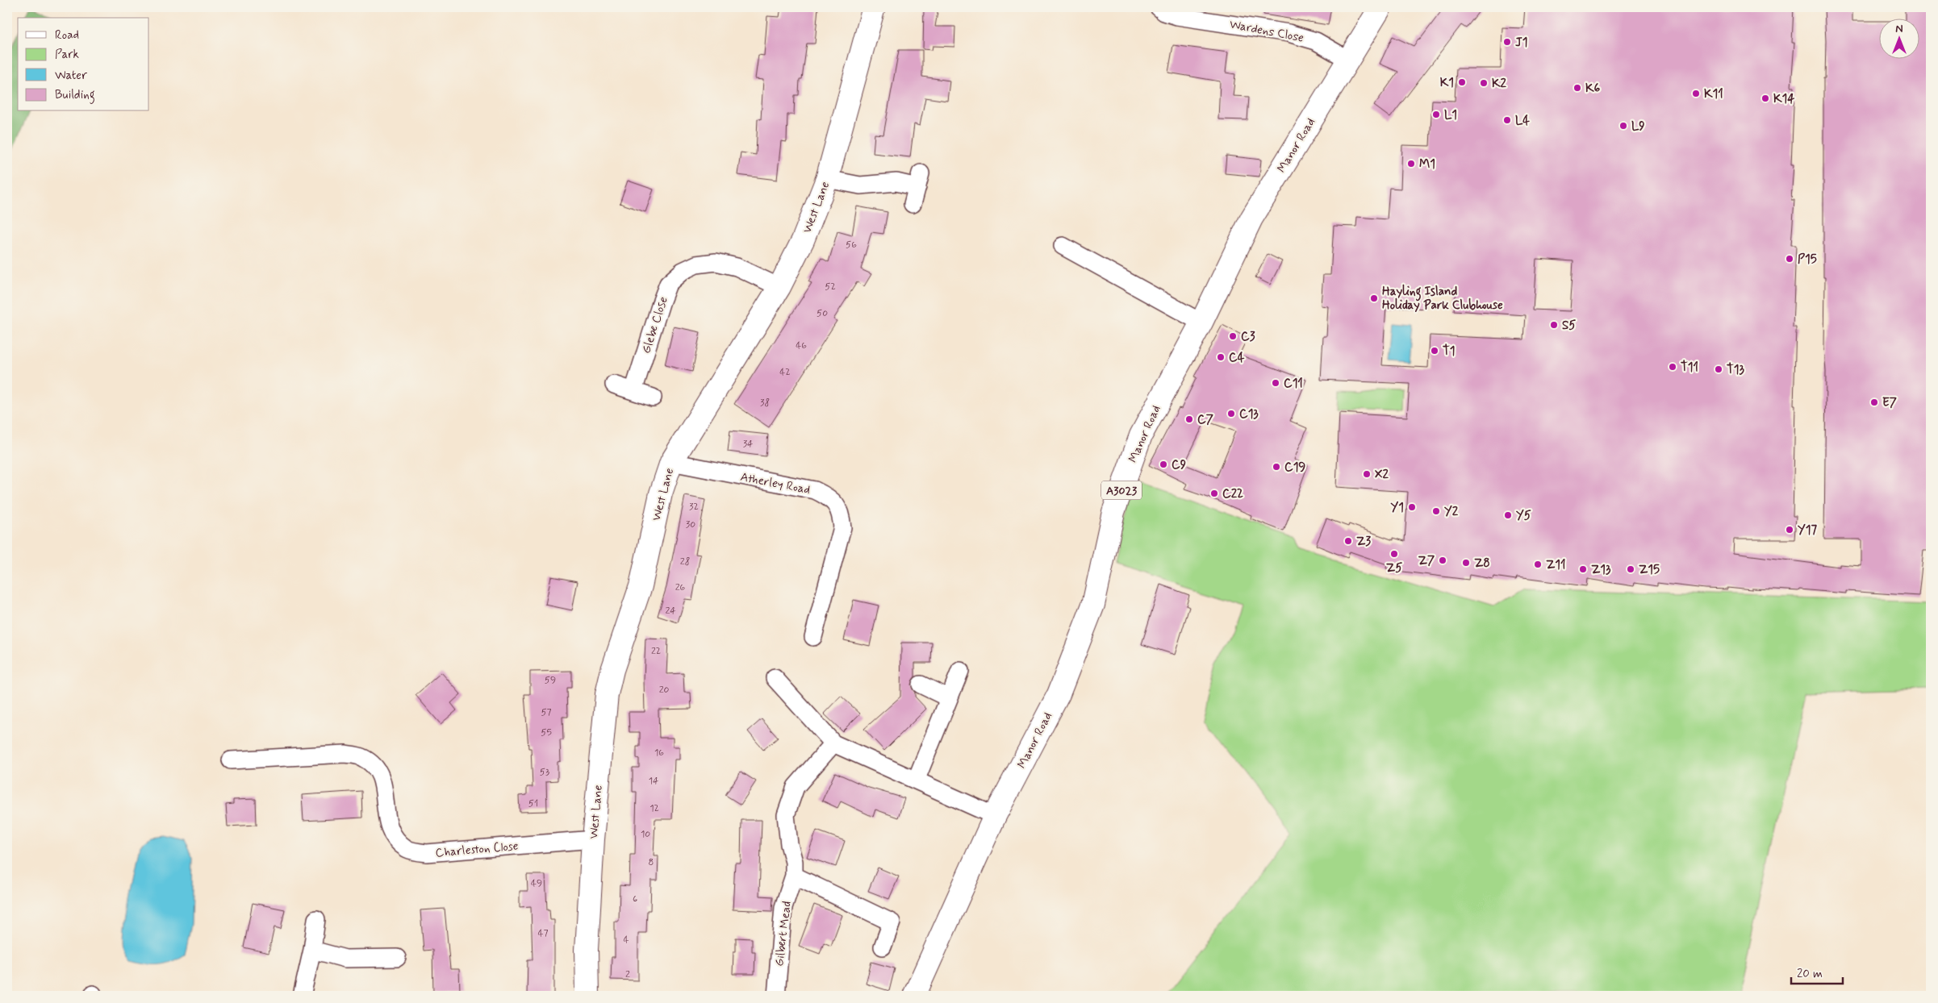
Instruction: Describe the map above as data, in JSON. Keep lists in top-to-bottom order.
{
  "streets": {
    "main road": ["Manor Road", "West Lane", "A3023"],
    "street": [
      "Wardens Close",
      "Glebe Close",
      "Atherley Road",
      "Charleston Close",
      "Gilbert Mead"
    ]
  },
  "crossings": [
    ["Wardens Close", "Manor Road"],
    ["West Lane", "Glebe Close"],
    ["West Lane", "Atherley Road"],
    ["West Lane", "Charleston Close"]
  ],
  "places": [
    "J1",
    "K1",
    "K2",
    "K6",
    "K11",
    "K14",
    "L1",
    "L4",
    "L9",
    "M1",
    "P15",
    "Hayling Island Holiday Park Clubhouse",
    "S5",
    "C3",
    "T1",
    "C4",
    "T11",
    "T13",
    "C11",
    "E7",
    "C13",
    "C7",
    "C9",
    "C19",
    "X2",
    "C22",
    "Y1",
    "Y2",
    "Y5",
    "Y17",
    "Z3",
    "Z5",
    "Z7",
    "Z8",
    "Z11",
    "Z13",
    "Z15"
  ],
  "house_numbers": [
    "56",
    "52",
    "50",
    "46",
    "42",
    "38",
    "34",
    "32",
    "30",
    "28",
    "26",
    "24",
    "22",
    "59",
    "20",
    "57",
    "55",
    "16",
    "53",
    "14",
    "51",
    "12",
    "10",
    "8",
    "49",
    "6",
    "47",
    "4",
    "2"
  ],
  "legend": [
    "Road",
    "Park",
    "Water",
    "Building"
  ],
  "scale_bar": "20 m",
  "north": "top"
}
